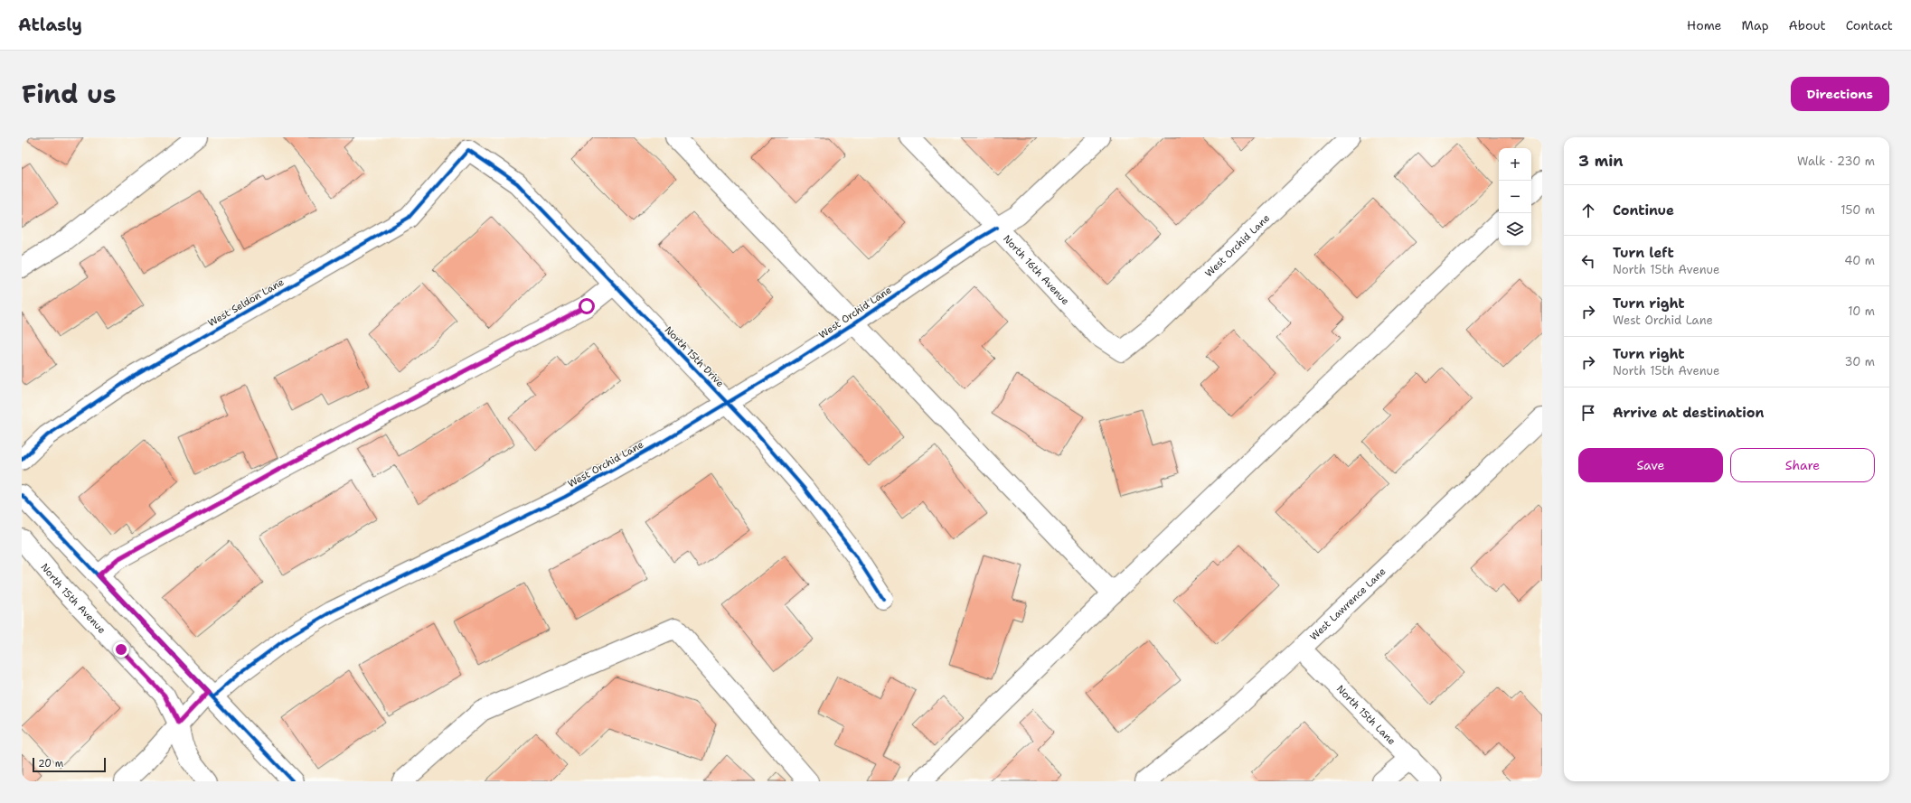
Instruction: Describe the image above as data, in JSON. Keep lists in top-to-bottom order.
{
  "streets": {
    "street": [
      "West Orchid Lane",
      "North 16th Avenue",
      "West Seldon Lane",
      "North 15th Drive",
      "North 15th Avenue",
      "West Lawrence Lane",
      "North 15th Lane"
    ]
  },
  "crossings": [
    ["West Orchid Lane", "North 16th Avenue"],
    ["West Orchid Lane", "North 15th Drive"],
    ["West Orchid Lane", "North 15th Avenue"],
    ["West Seldon Lane", "North 15th Drive"],
    ["West Lawrence Lane", "North 15th Lane"]
  ],
  "scale_bar": "20 m",
  "page": {
    "header": "Atlasly",
    "nav": [
      "Home",
      "Map",
      "About",
      "Contact"
    ],
    "title": "Find us",
    "buttons": [
      "Directions",
      ["Save", "Share"]
    ],
    "heading": ["3 min", "Walk · 230 m"],
    "map_buttons": ["+", "−"],
    "list": [
      ["Continue", "150 m"],
      ["Turn left", "North 15th Avenue", "40 m"],
      ["Turn right", "West Orchid Lane", "10 m"],
      ["Turn right", "North 15th Avenue", "30 m"],
      "Arrive at destination"
    ],
    "scale": "20 m"
  }
}
